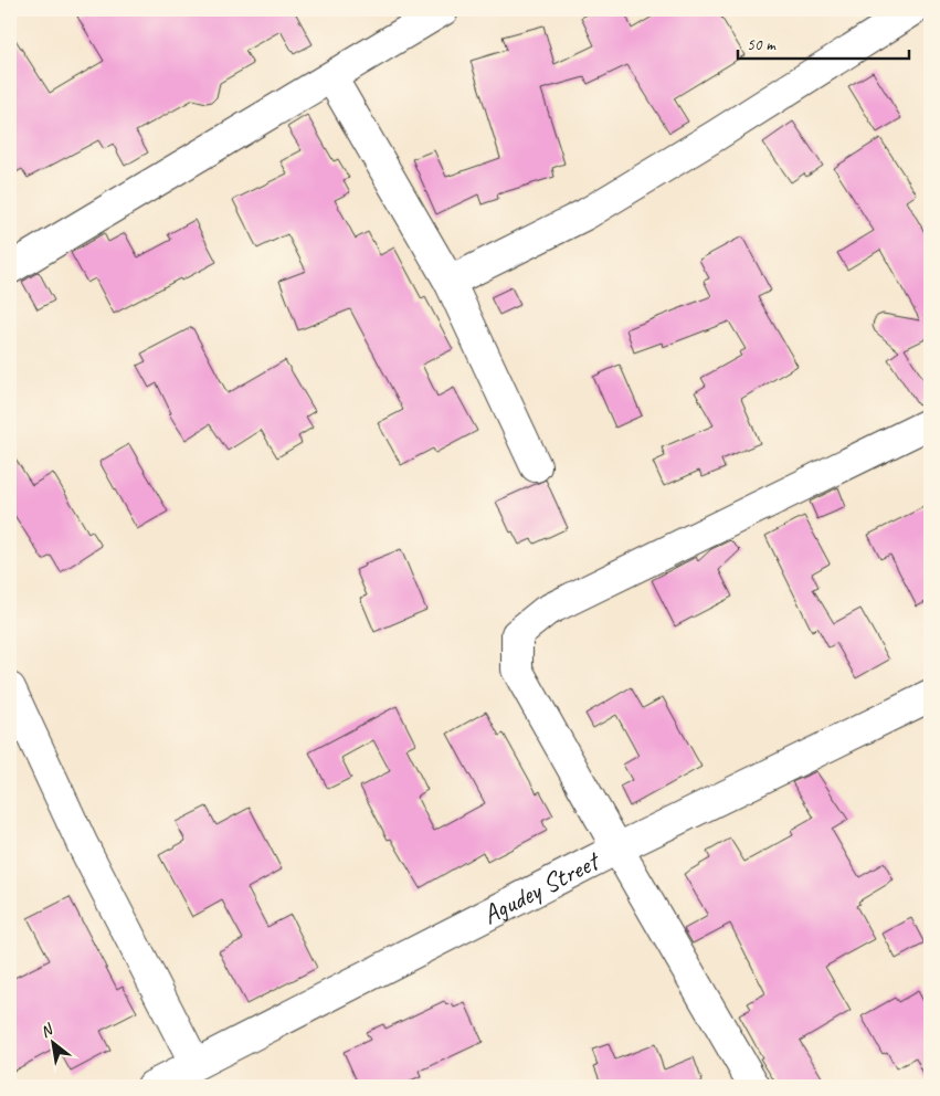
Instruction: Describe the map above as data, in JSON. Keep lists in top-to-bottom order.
{
  "streets": {
    "street": ["Agudey Street"]
  },
  "scale_bar": "50 m",
  "north": "top left"
}
